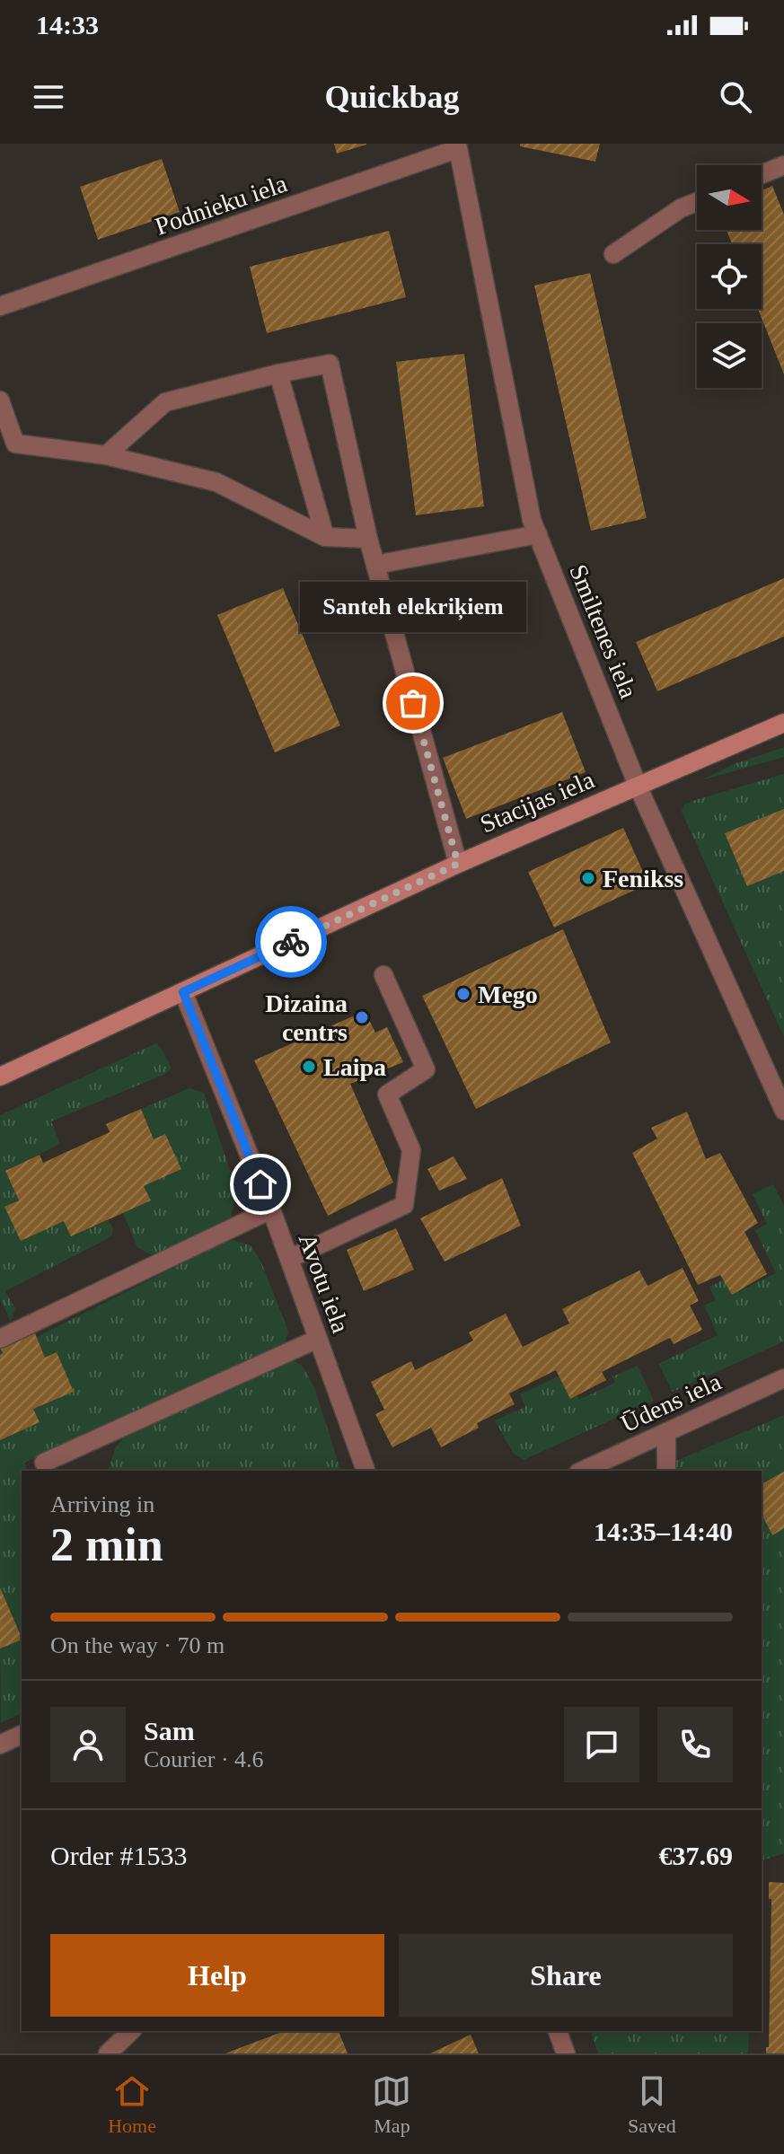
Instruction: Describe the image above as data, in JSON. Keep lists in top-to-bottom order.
{
  "streets": {
    "main road": ["Stacijas iela"],
    "street": [
      "Podnieku iela",
      "Smiltenes iela",
      "Avotu iela",
      "Ūdens iela"
    ]
  },
  "crossings": [
    ["Podnieku iela", "Smiltenes iela"],
    ["Smiltenes iela", "Stacijas iela"],
    ["Stacijas iela", "Avotu iela"]
  ],
  "places": [
    "Santeh elekriķiem",
    "Fenikss",
    "Mego",
    "Dizaina centrs",
    "Laipa"
  ],
  "north": "right",
  "page": {
    "status": "14:33",
    "header": "Quickbag",
    "bubble": "Santeh elekriķiem",
    "heading": ["2 min", "Arriving in", "14:35–14:40"],
    "panel": [
      "Sam",
      "Courier · 4.6",
      "Order #1533",
      "€37.69"
    ],
    "bar": "On the way · 70 m",
    "buttons": ["Help", "Share"],
    "tabs": ["Home", "Map", "Saved"]
  }
}
